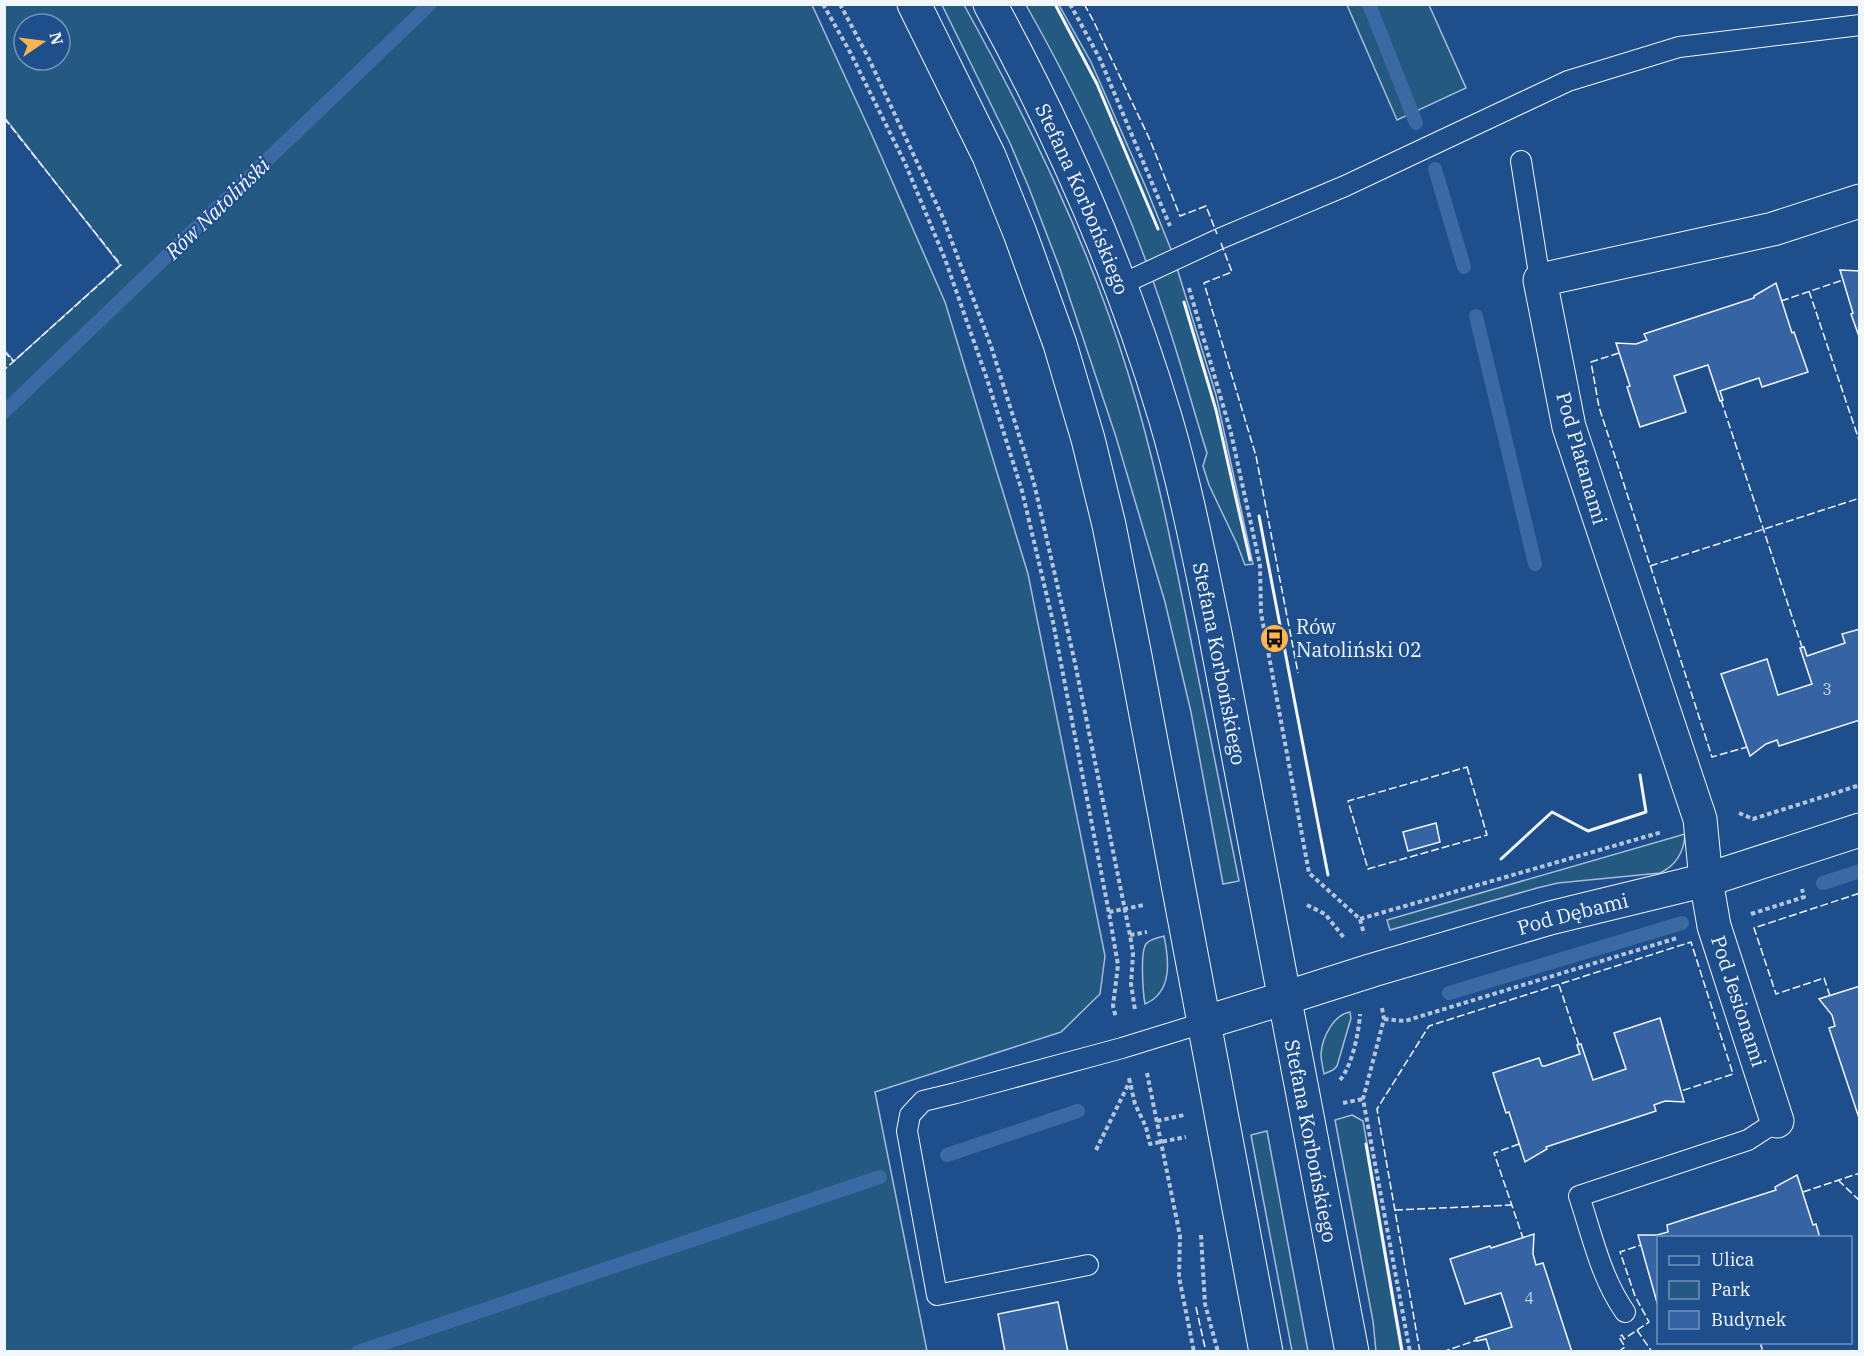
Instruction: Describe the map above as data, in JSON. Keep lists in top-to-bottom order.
{
  "streets": {
    "street": [
      "Stefana Korbońskiego",
      "Pod Platanami",
      "Pod Dębami",
      "Pod Jesionami"
    ]
  },
  "crossings": [
    ["Stefana Korbońskiego", "Pod Dębami"],
    ["Pod Platanami", "Pod Dębami"],
    ["Pod Platanami", "Pod Jesionami"],
    ["Pod Dębami", "Pod Jesionami"]
  ],
  "water": ["Rów Natoliński"],
  "places": {
    "bus stop": ["Rów Natoliński 02"]
  },
  "house_numbers": ["3", "4"],
  "legend": ["Ulica", "Park", "Budynek"],
  "north": "right"
}
